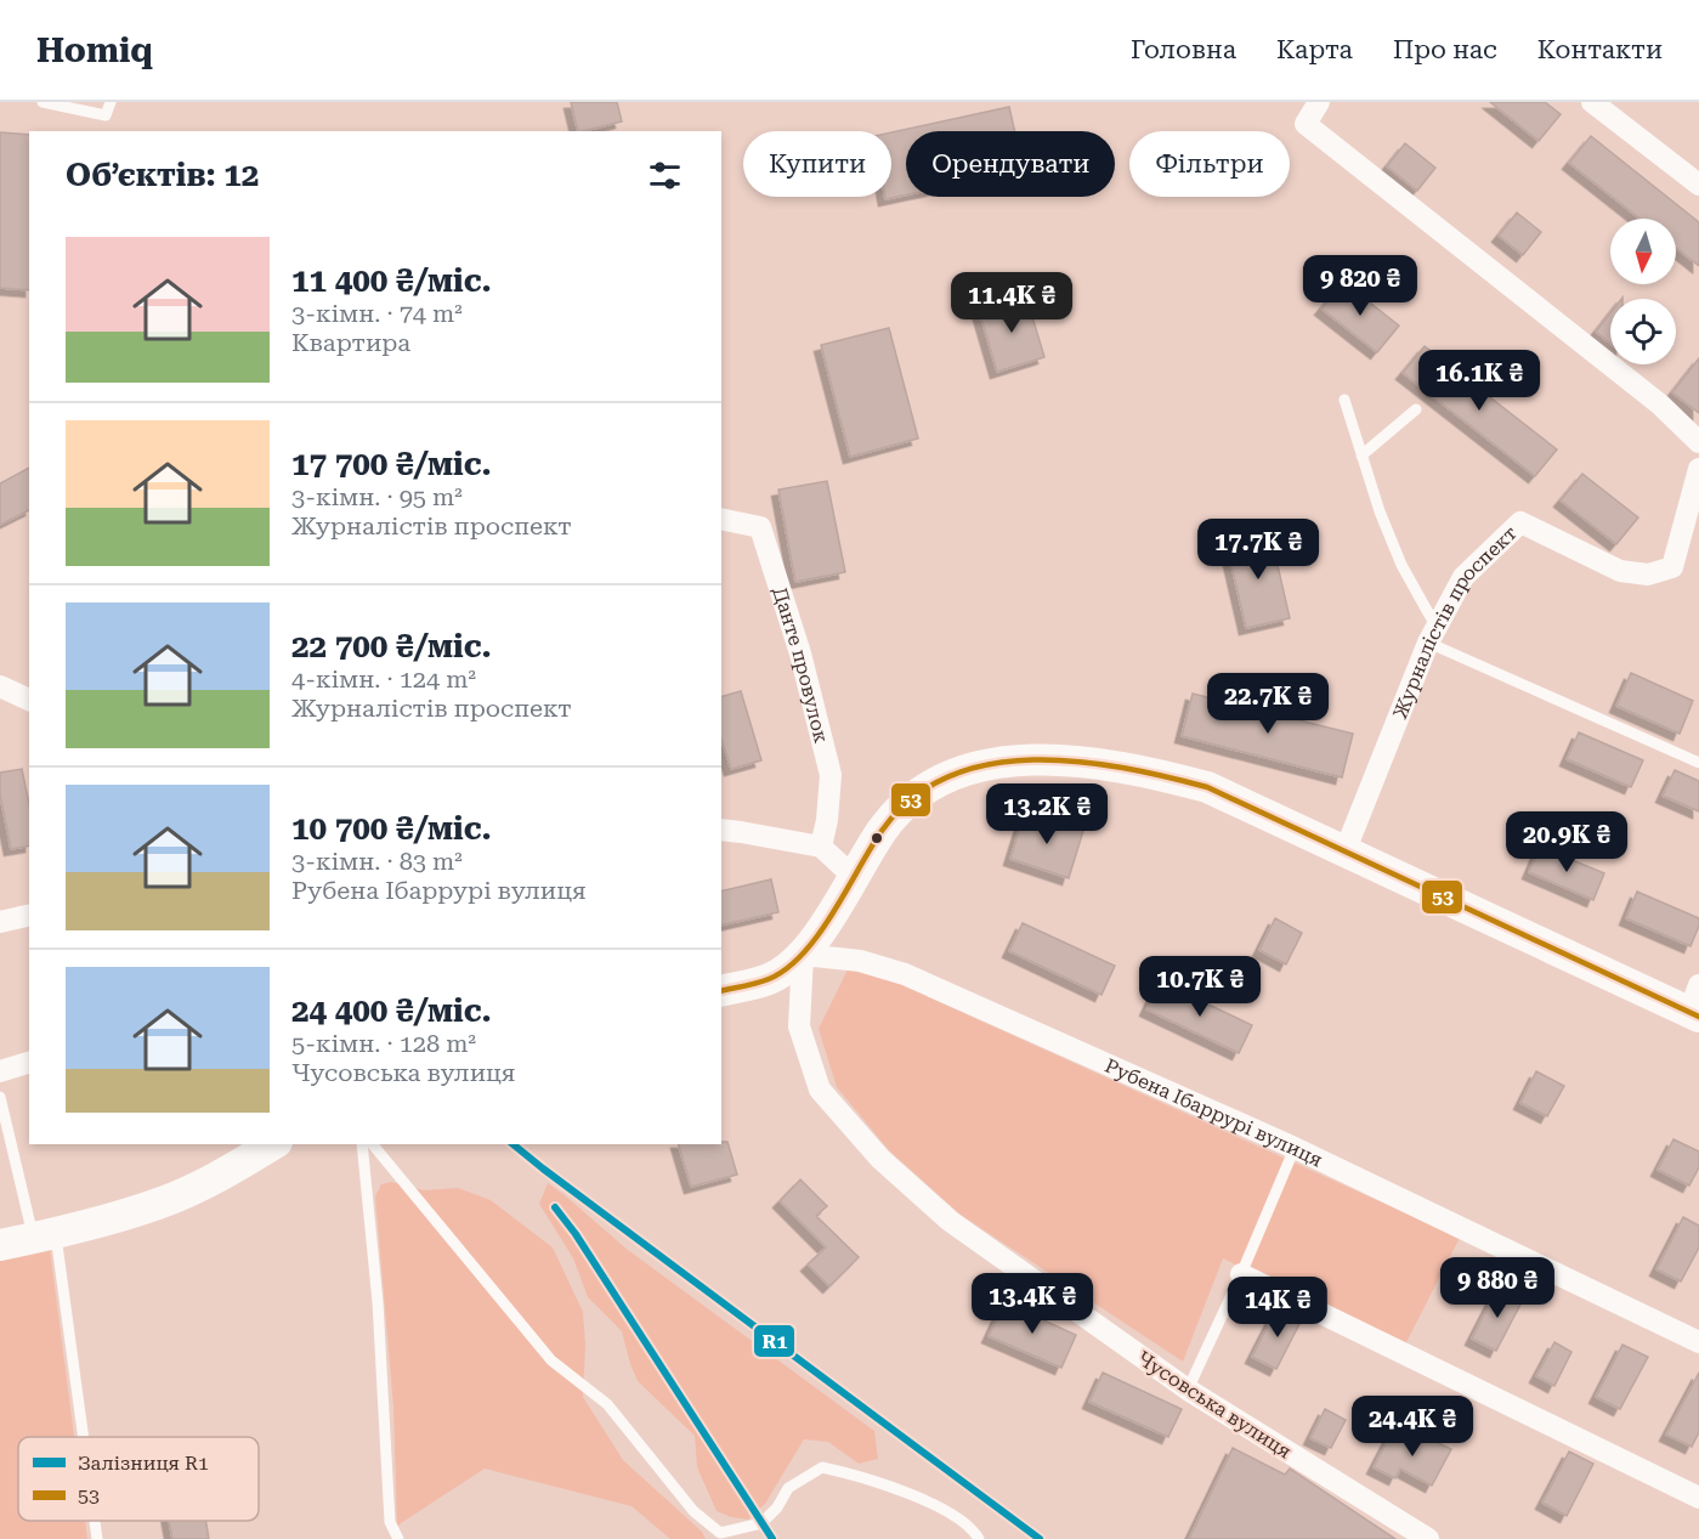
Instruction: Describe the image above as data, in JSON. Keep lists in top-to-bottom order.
{
  "streets": {
    "street": [
      "Журналістів проспект",
      "Данте провулок",
      "Рубена Ібаррурі вулиця",
      "Чусовська вулиця"
    ]
  },
  "crossings": [
    ["Рубена Ібаррурі вулиця", "Чусовська вулиця"]
  ],
  "lines": ["transit line 53", "rail line R1"],
  "legend": ["Залізниця R1", "53"],
  "north": "bottom",
  "page": {
    "header": "Homiq",
    "nav": [
      "Головна",
      "Карта",
      "Про нас",
      "Контакти"
    ],
    "chip": ["Купити", "Орендувати", "Фільтри"],
    "heading": "Об’єктів: 12",
    "list": [
      {
        "name": "11 400 ₴/міс.",
        "note": "3-кімн. · 74 m² · Квартира"
      },
      {
        "name": "17 700 ₴/міс.",
        "note": "3-кімн. · 95 m² · Журналістів проспект"
      },
      {
        "name": "22 700 ₴/міс.",
        "note": "4-кімн. · 124 m² · Журналістів проспект"
      },
      {
        "name": "10 700 ₴/міс.",
        "note": "3-кімн. · 83 m² · Рубена Ібаррурі вулиця"
      },
      {
        "name": "24 400 ₴/міс.",
        "note": "5-кімн. · 128 m² · Чусовська вулиця"
      }
    ],
    "price": [
      "9 820 ₴",
      "11.4K ₴",
      "16.1K ₴",
      "17.7K ₴",
      "22.7K ₴",
      "13.2K ₴",
      "20.9K ₴",
      "10.7K ₴",
      "9 880 ₴",
      "13.4K ₴",
      "14K ₴",
      "24.4K ₴"
    ]
  }
}
